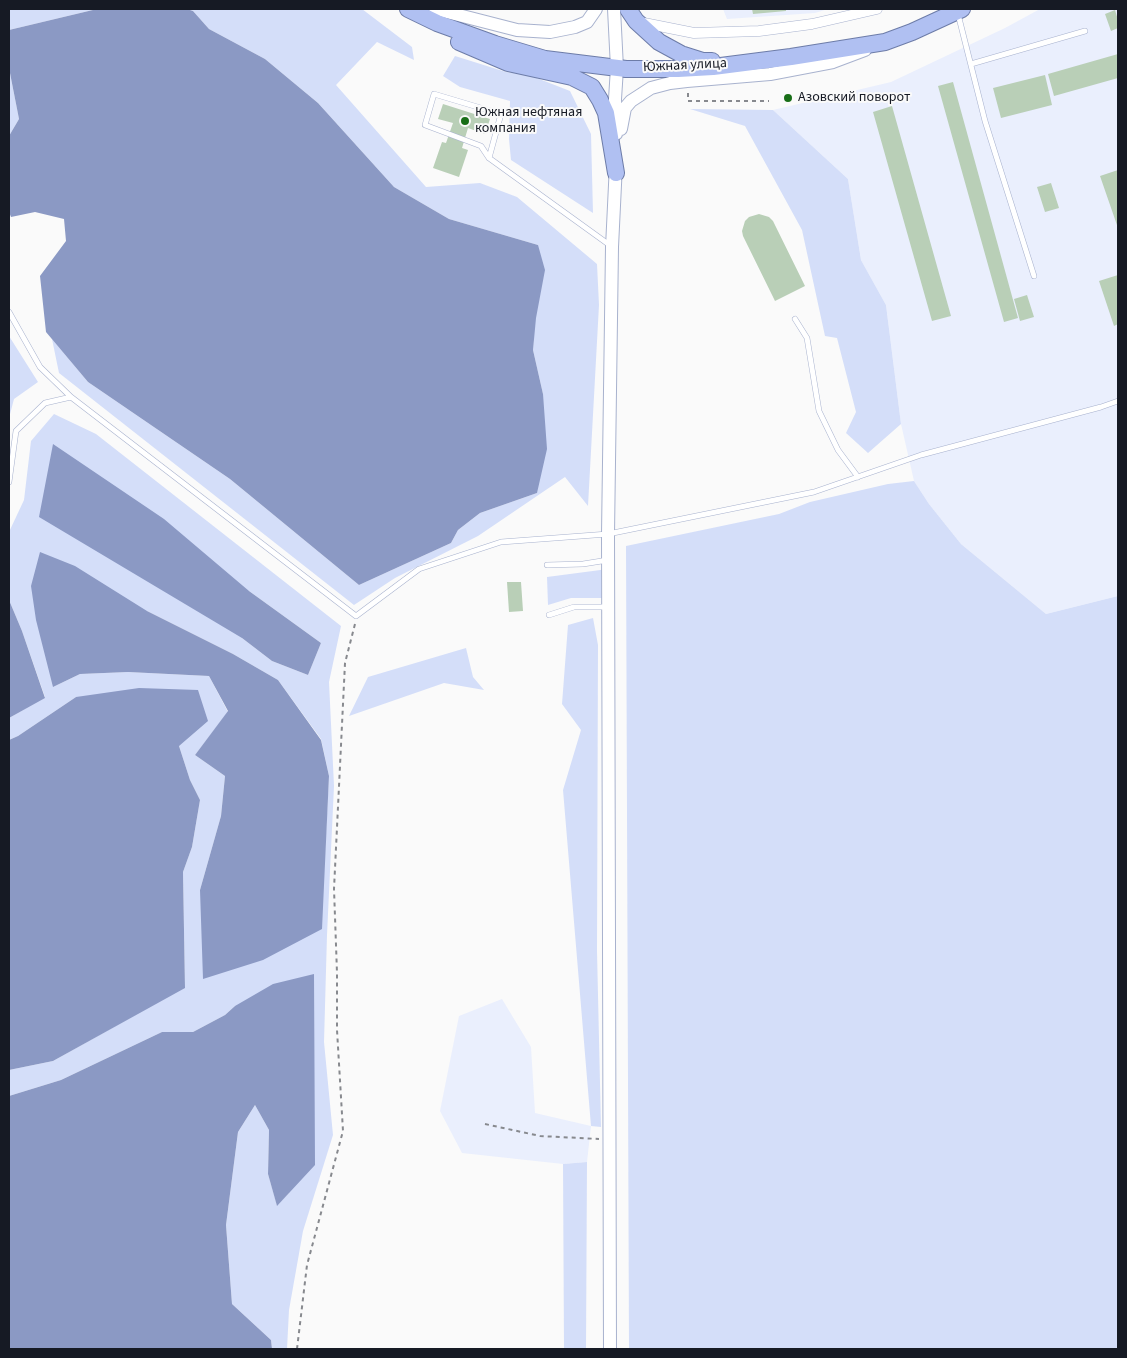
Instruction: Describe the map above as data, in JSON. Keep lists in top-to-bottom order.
{
  "streets": {
    "highway": ["Южная улица"]
  },
  "places": ["Азовский поворот", "Южная нефтяная компания"]
}
